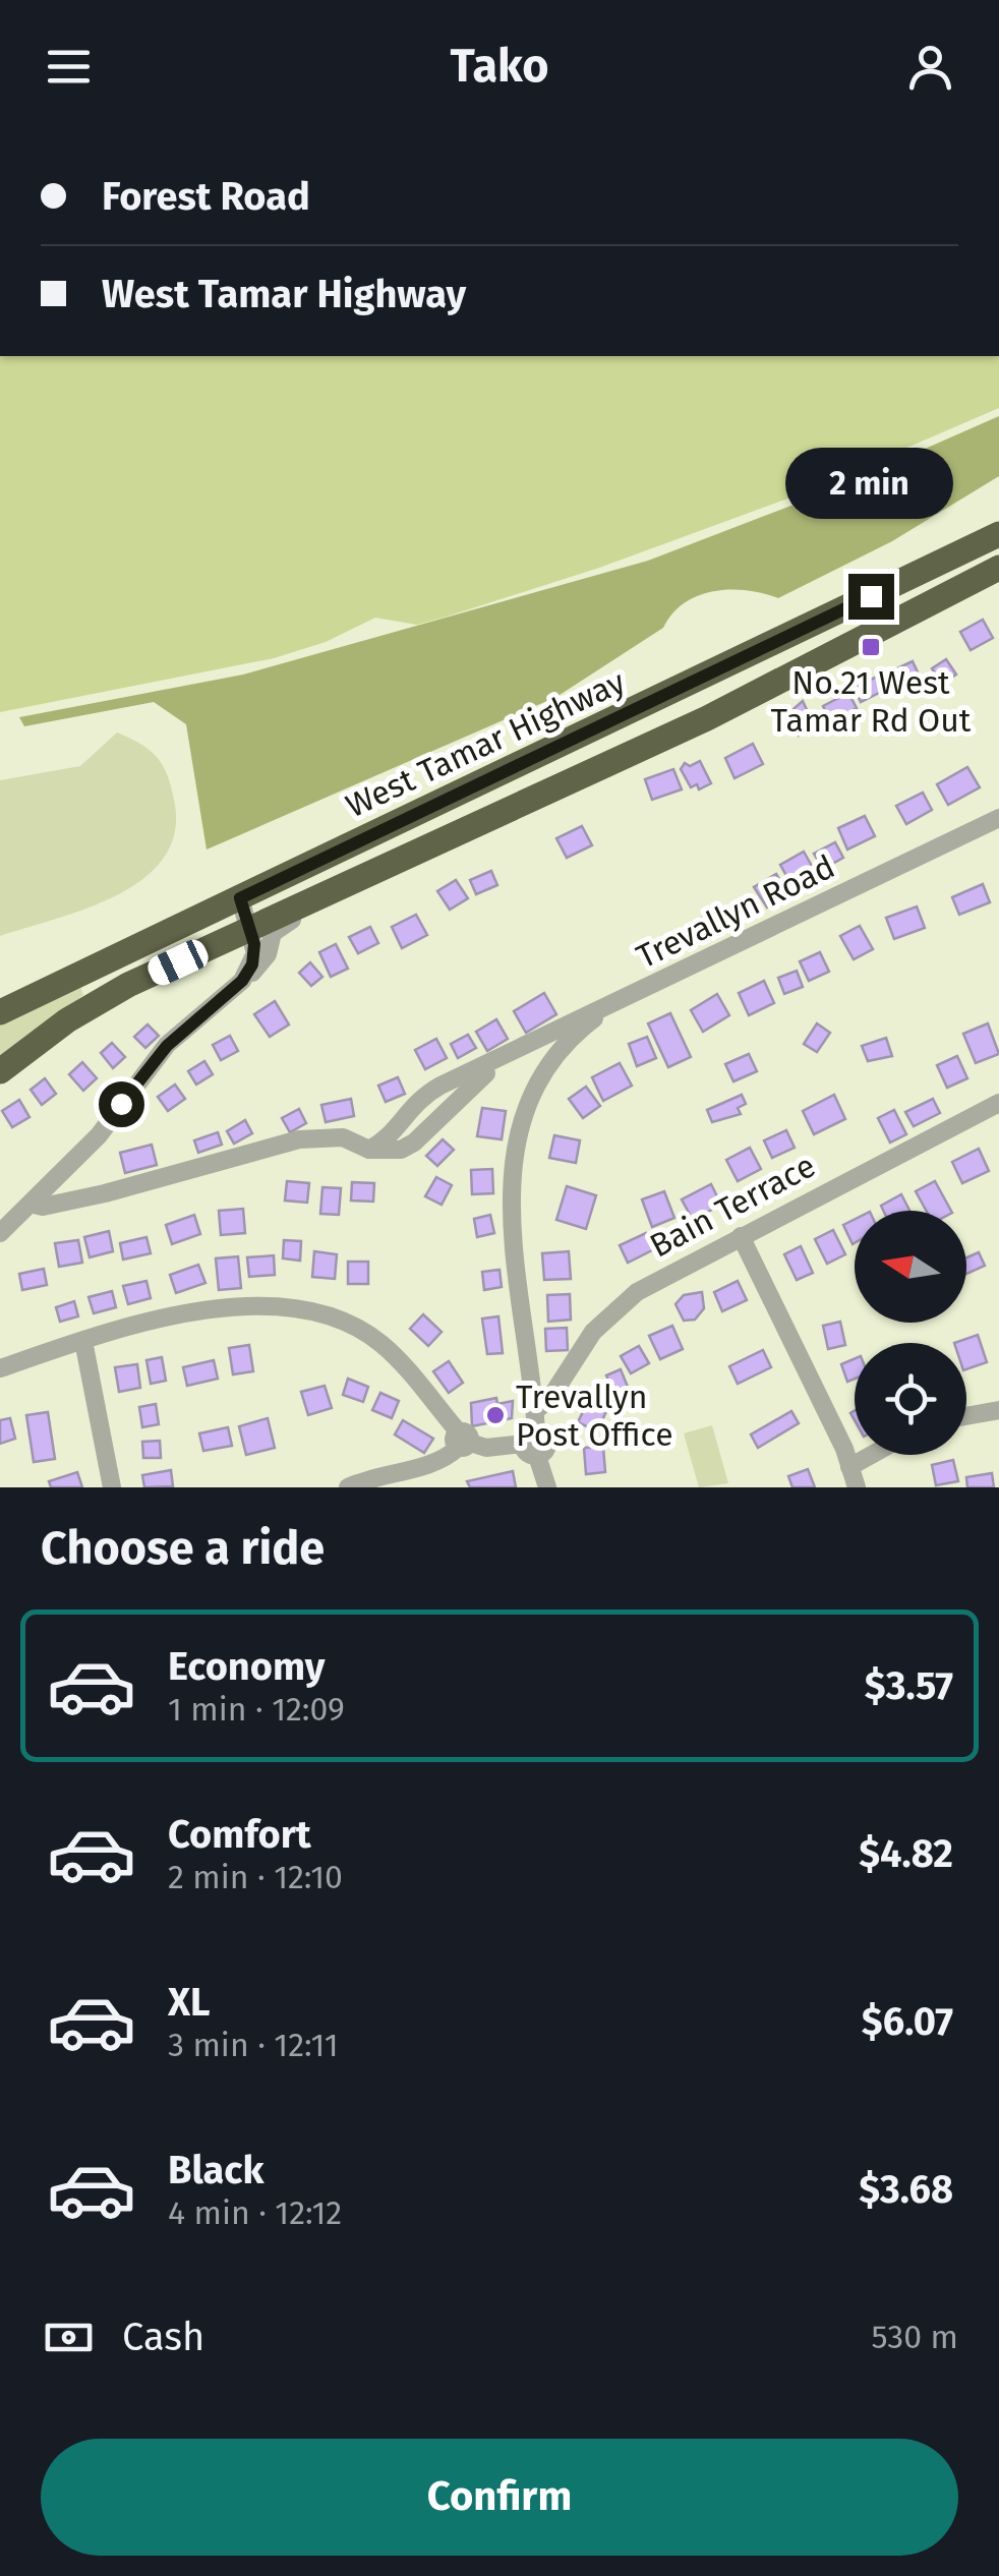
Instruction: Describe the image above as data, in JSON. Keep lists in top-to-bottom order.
{
  "streets": {
    "highway": ["West Tamar Highway"],
    "street": ["Trevallyn Road", "Bain Terrace"]
  },
  "places": {
    "transit": ["No.21 West Tamar Rd Out"],
    "other": ["Trevallyn Post Office"]
  },
  "north": "left",
  "page": {
    "header": "Tako",
    "banner": ["Forest Road", "West Tamar Highway"],
    "bubble": "2 min",
    "heading": "Choose a ride",
    "list": [
      {
        "name": "Economy",
        "note": "1 min · 12:09",
        "value": "$3.57"
      },
      {
        "name": "Comfort",
        "note": "2 min · 12:10",
        "value": "$4.82"
      },
      {
        "name": "XL",
        "note": "3 min · 12:11",
        "value": "$6.07"
      },
      {
        "name": "Black",
        "note": "4 min · 12:12",
        "value": "$3.68"
      }
    ],
    "pay": ["Cash", "530 m"],
    "buttons": "Confirm"
  }
}
